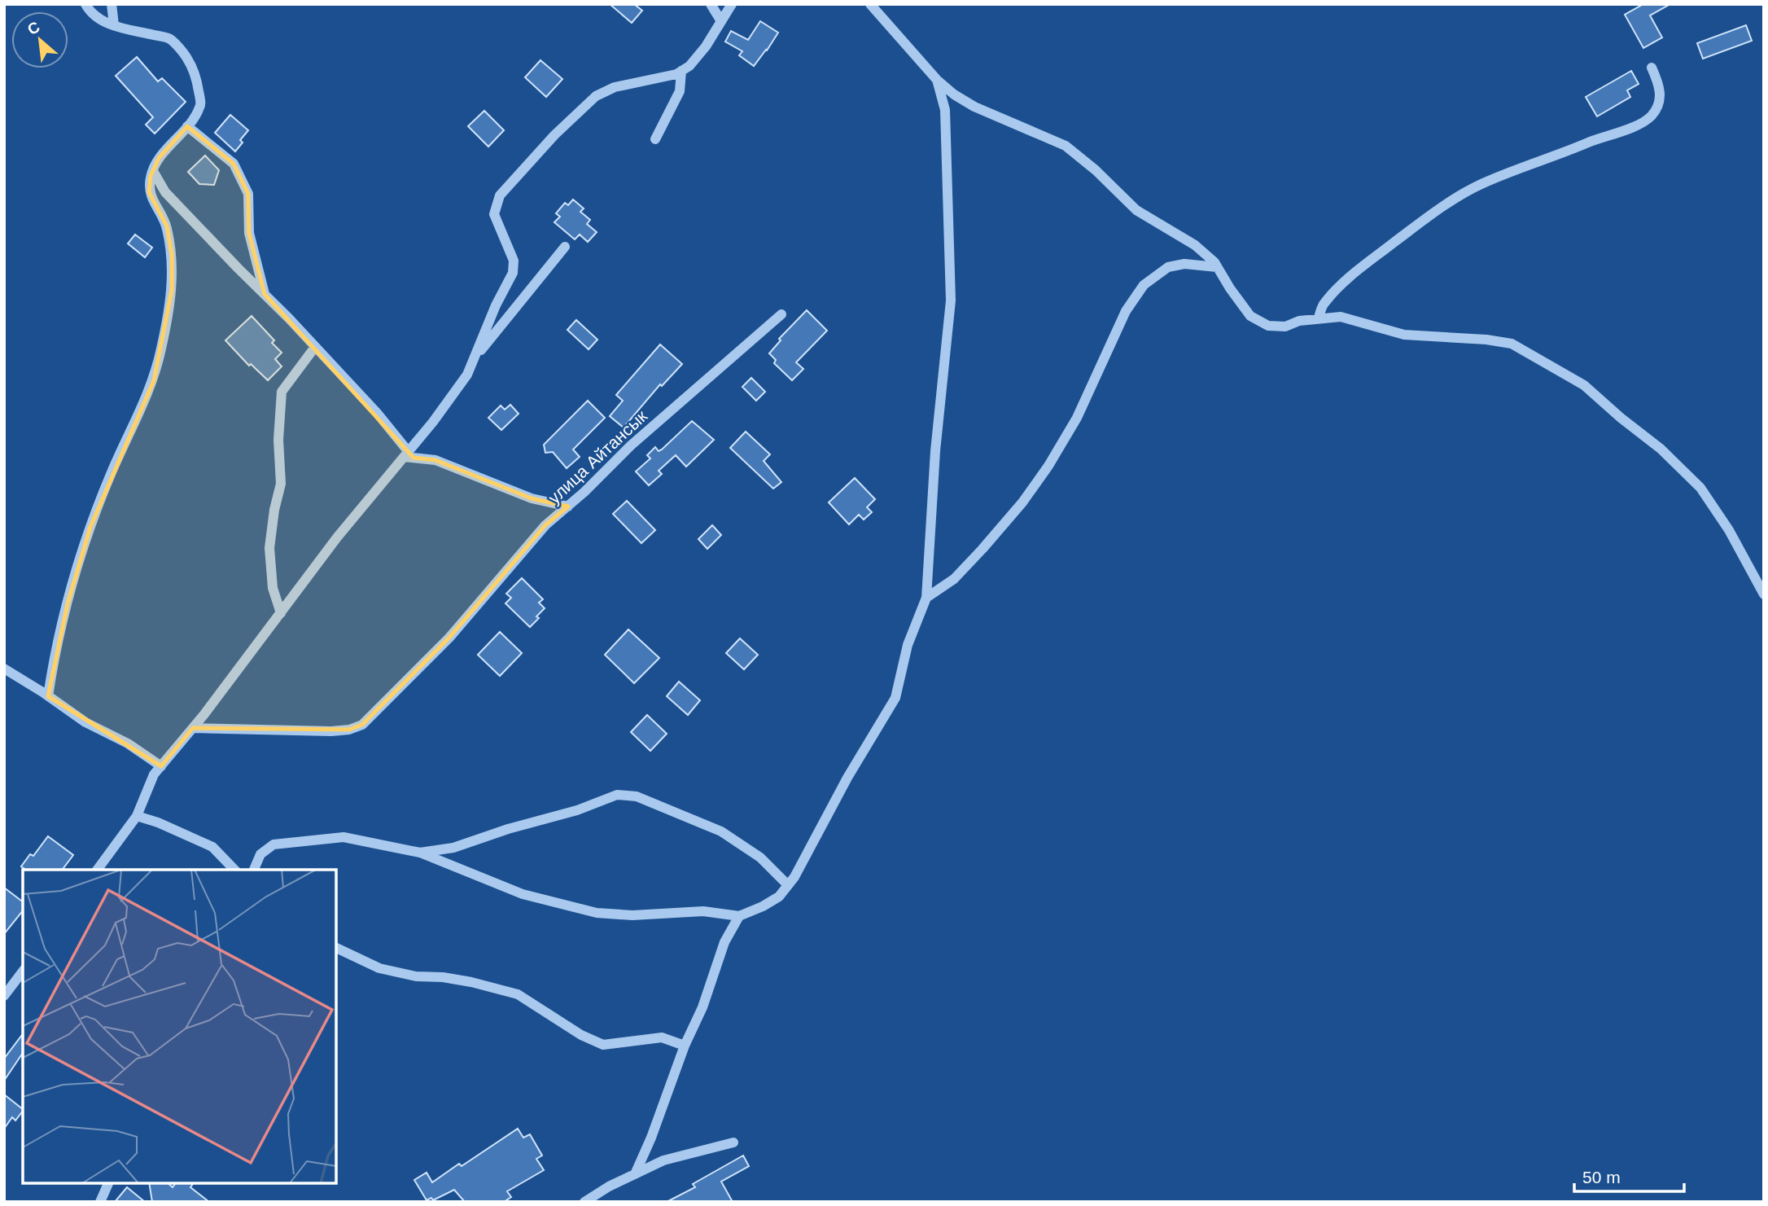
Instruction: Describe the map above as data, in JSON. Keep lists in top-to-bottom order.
{
  "streets": {
    "street": ["улица Айтансык"]
  },
  "scale_bar": "50 m",
  "north": "top left"
}
